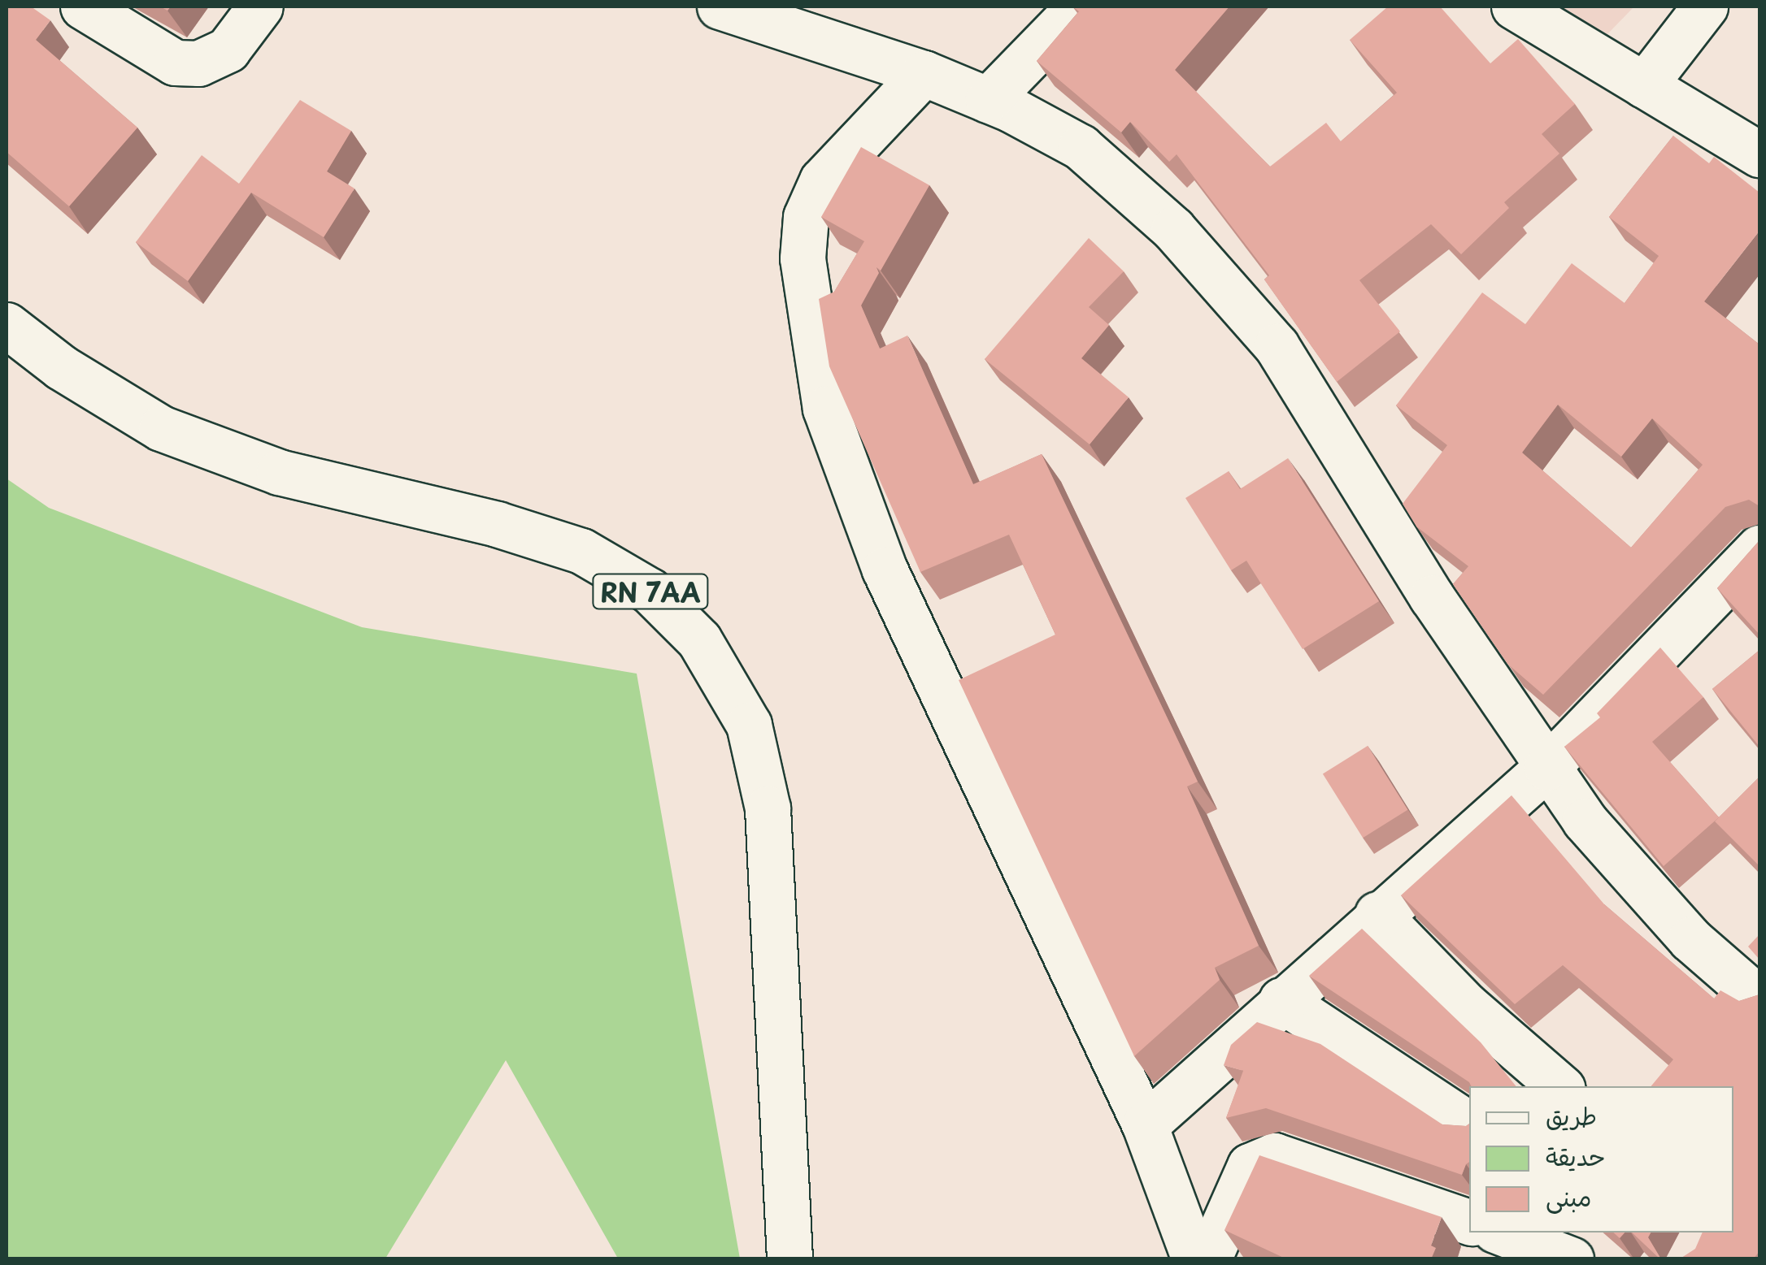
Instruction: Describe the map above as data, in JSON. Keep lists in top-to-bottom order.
{
  "streets": {
    "street": ["RN 7AA"]
  },
  "legend": ["طريق", "حديقة", "مبنى"]
}
